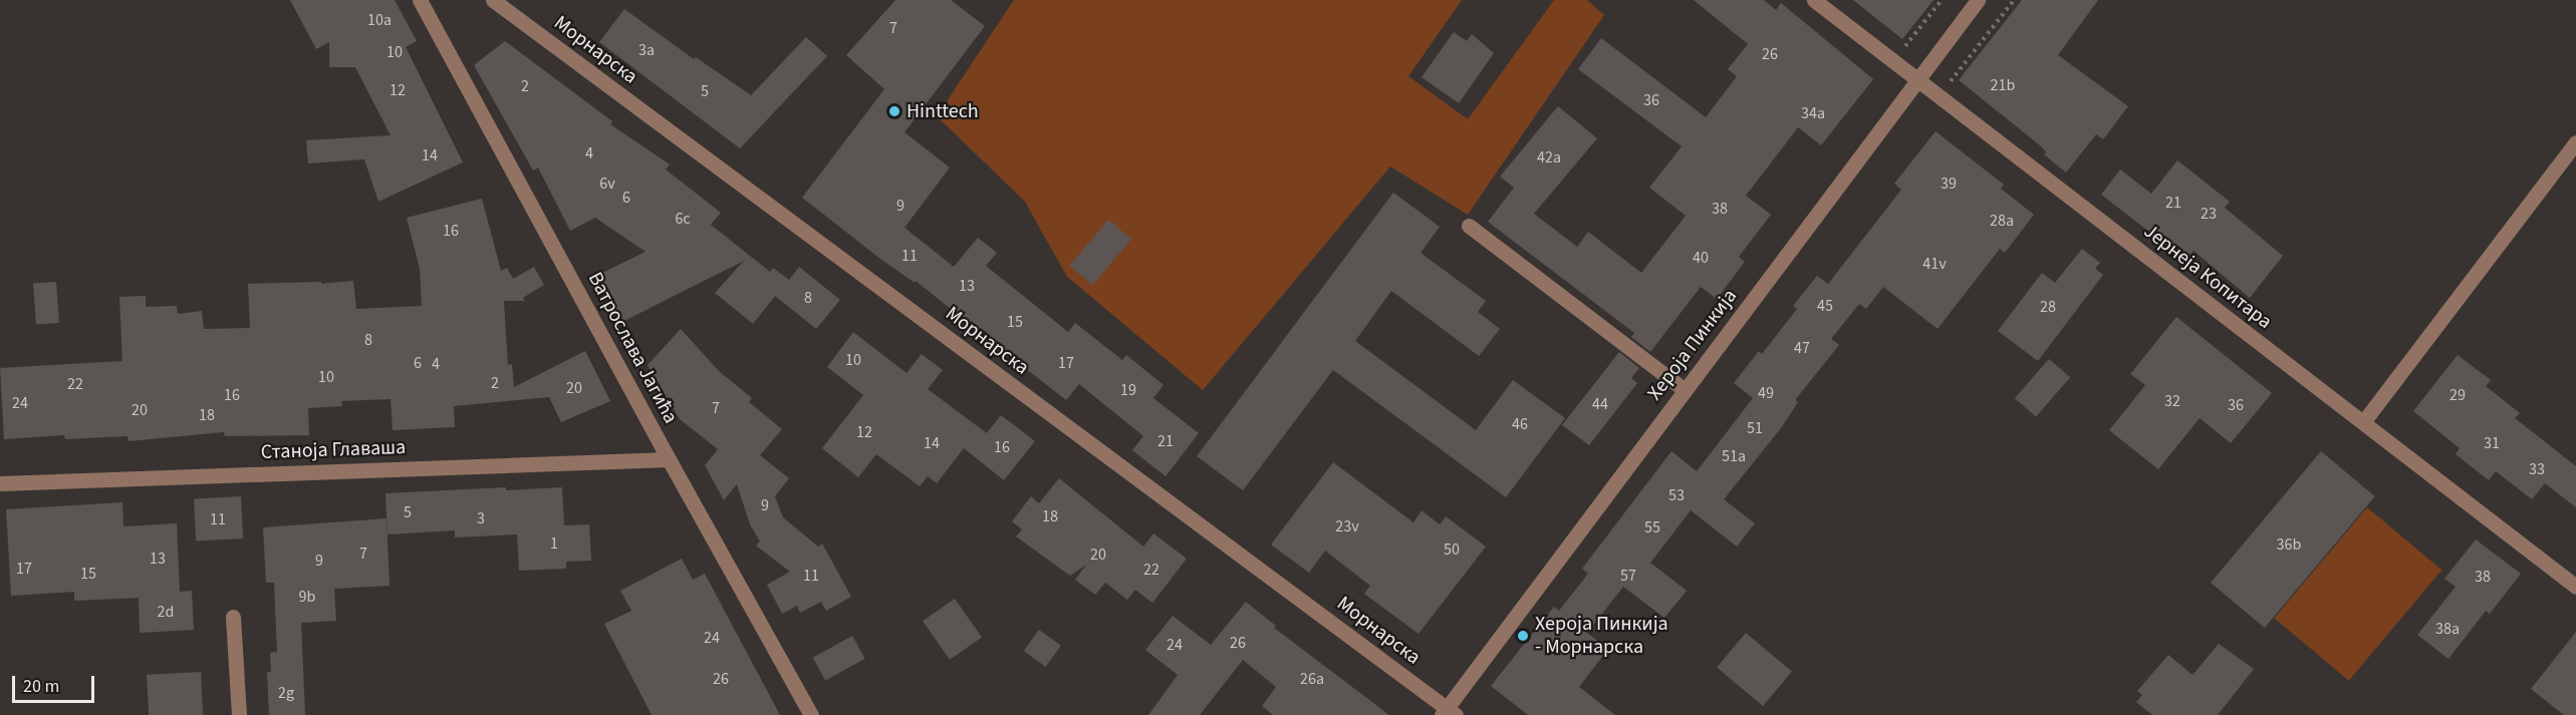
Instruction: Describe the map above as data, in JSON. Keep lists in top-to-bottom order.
{
  "streets": {
    "street": [
      "Морнарска",
      "Јернеја Копитара",
      "Хероја Пинкија",
      "Ватрослава Јагића",
      "Станоја Главаша"
    ]
  },
  "crossings": [
    ["Морнарска", "Хероја Пинкија"],
    ["Јернеја Копитара", "Хероја Пинкија"],
    ["Ватрослава Јагића", "Станоја Главаша"]
  ],
  "places": ["Hinttech", "Хероја Пинкија - Морнарска"],
  "house_numbers": [
    "10a",
    "7",
    "3a",
    "10",
    "26",
    "21b",
    "2",
    "12",
    "5",
    "36",
    "34a",
    "4",
    "14",
    "42a",
    "6v",
    "39",
    "6",
    "21",
    "9",
    "38",
    "23",
    "6c",
    "28a",
    "16",
    "11",
    "40",
    "41v",
    "13",
    "8",
    "45",
    "28",
    "15",
    "8",
    "47",
    "10",
    "6",
    "17",
    "4",
    "10",
    "2",
    "22",
    "20",
    "19",
    "49",
    "16",
    "29",
    "32",
    "24",
    "44",
    "36",
    "7",
    "20",
    "18",
    "46",
    "51",
    "12",
    "21",
    "14",
    "31",
    "16",
    "51a",
    "33",
    "53",
    "9",
    "5",
    "18",
    "3",
    "11",
    "23v",
    "55",
    "1",
    "36b",
    "50",
    "7",
    "20",
    "13",
    "9",
    "17",
    "22",
    "15",
    "11",
    "57",
    "38",
    "9b",
    "2d",
    "38a",
    "24",
    "26",
    "24",
    "26",
    "26a",
    "2g"
  ],
  "scale_bar": "20 m"
}
